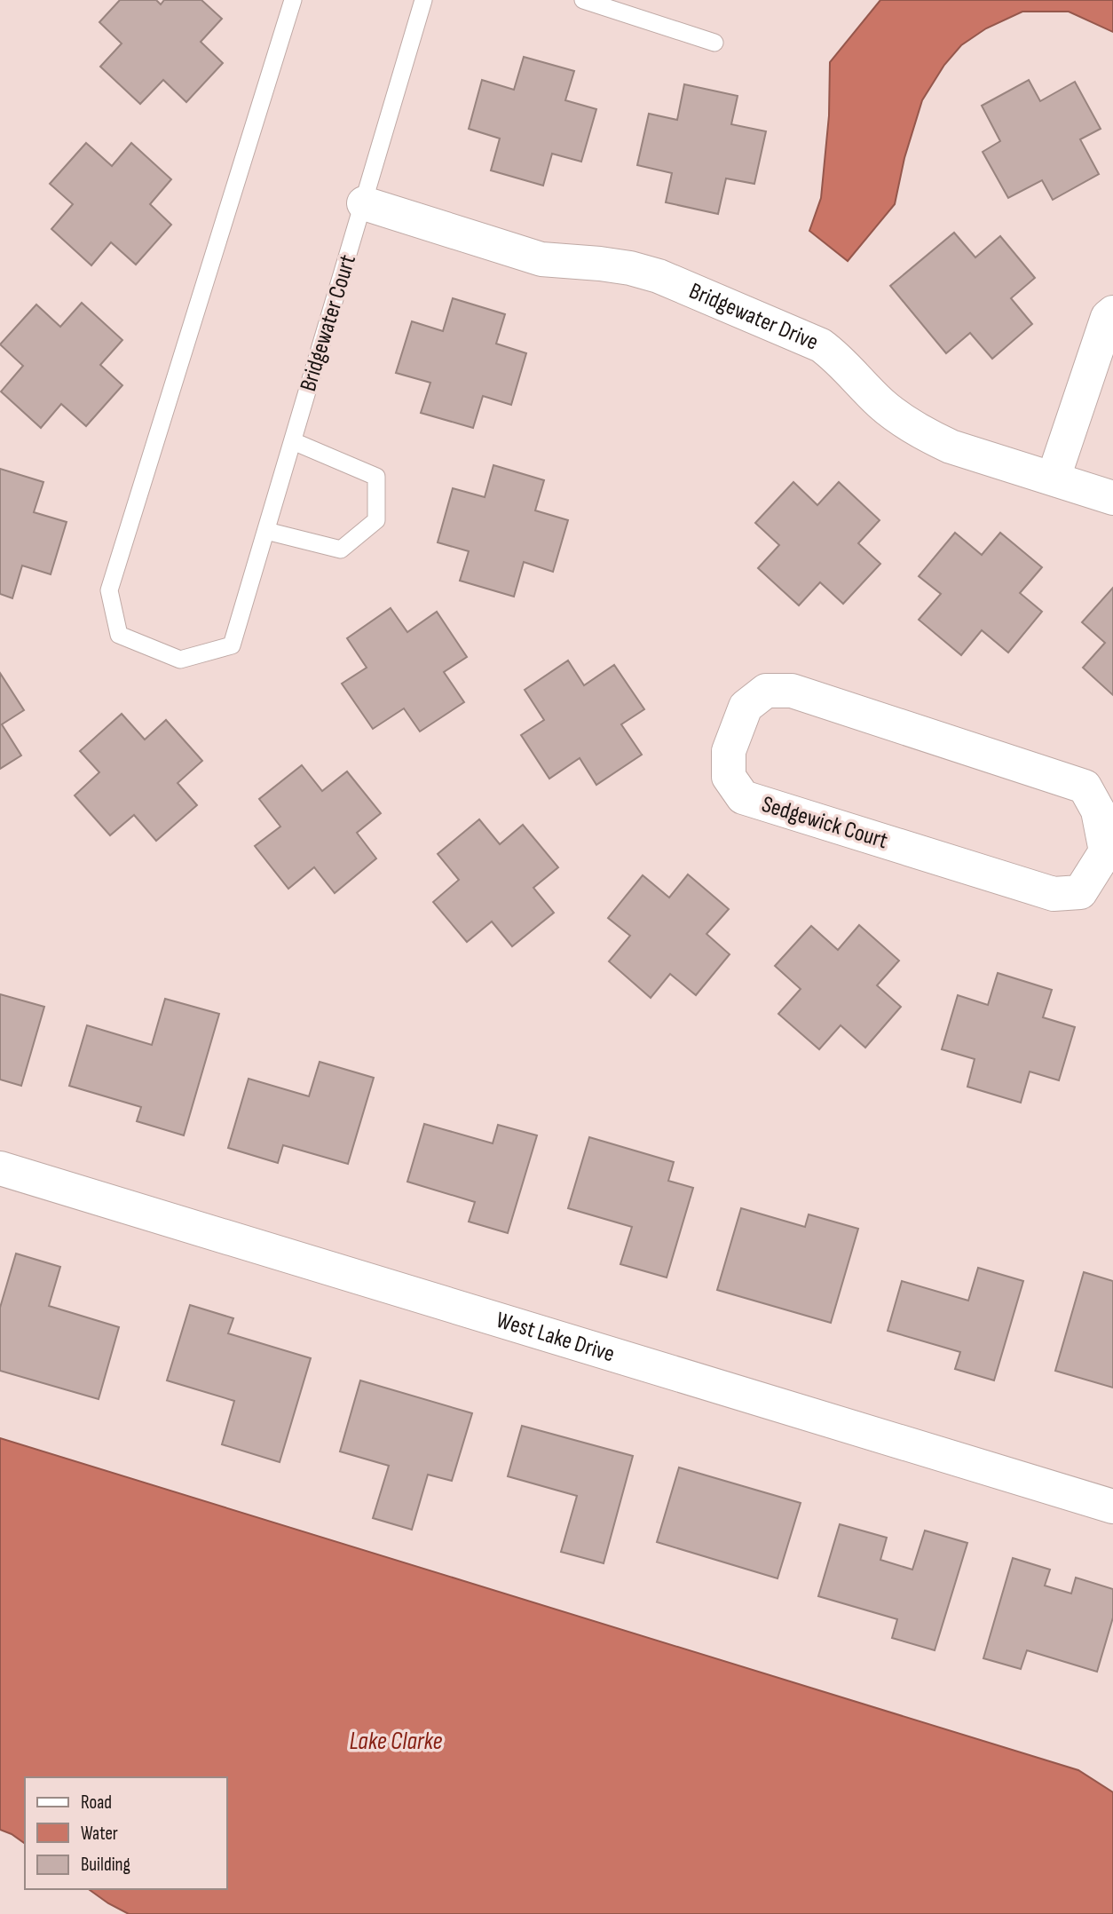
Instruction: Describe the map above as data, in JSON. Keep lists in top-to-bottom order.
{
  "streets": {
    "street": ["Bridgewater Drive", "Sedgewick Court", "West Lake Drive"],
    "lane": ["Bridgewater Court"]
  },
  "crossings": [
    ["Bridgewater Drive", "Bridgewater Court"]
  ],
  "water": ["Lake Clarke"],
  "legend": ["Road", "Water", "Building"]
}
